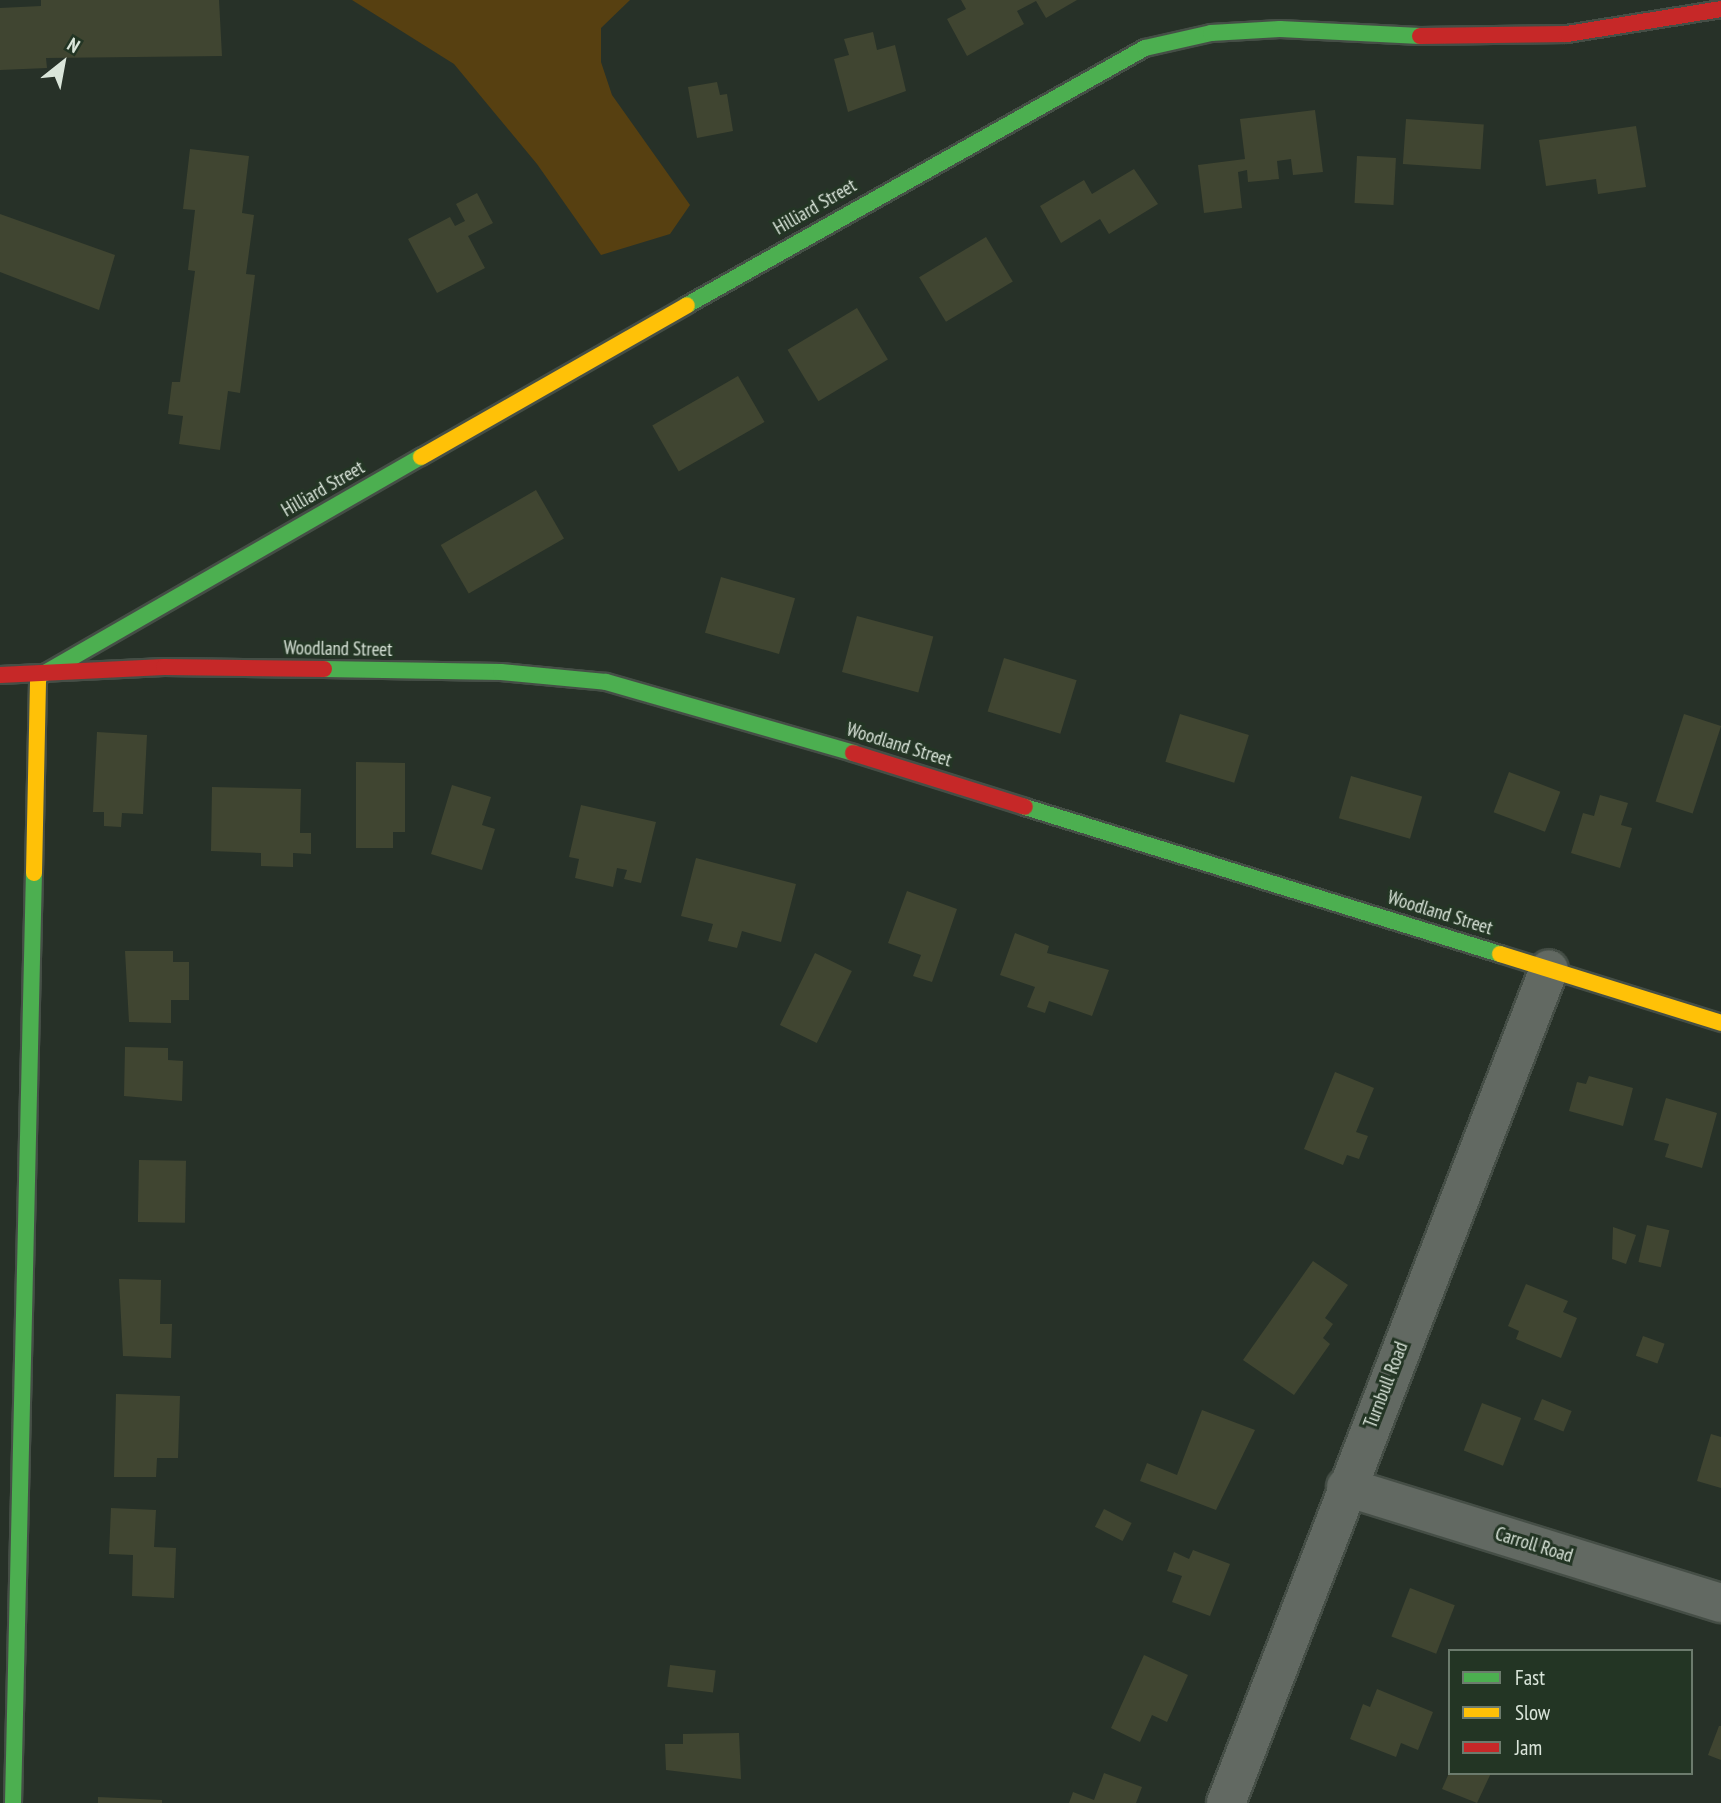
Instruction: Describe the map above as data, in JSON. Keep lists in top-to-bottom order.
{
  "streets": {
    "street": [
      "Hilliard Street",
      "Woodland Street",
      "Turnbull Road",
      "Carroll Road"
    ]
  },
  "crossings": [
    ["Hilliard Street", "Woodland Street"],
    ["Woodland Street", "Turnbull Road"],
    ["Turnbull Road", "Carroll Road"]
  ],
  "legend": ["Fast", "Slow", "Jam"],
  "north": "top right"
}
